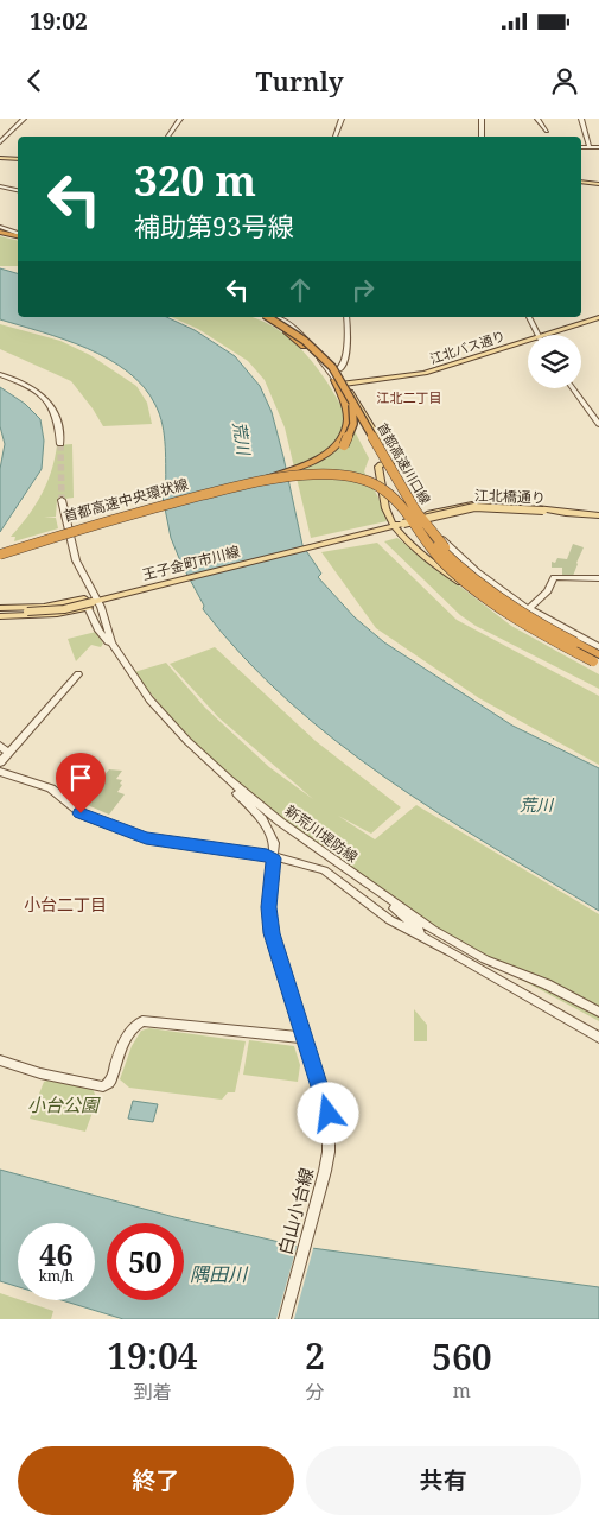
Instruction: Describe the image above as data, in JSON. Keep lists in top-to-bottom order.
{
  "streets": {
    "highway": ["首都高速川口線", "首都高速中央環状線"],
    "main road": [
      "江北バス通り",
      "江北橋通り",
      "王子金町市川線",
      "新荒川堤防線",
      "白山小台線"
    ]
  },
  "crossings": [
    ["江北バス通り", "首都高速川口線"],
    ["江北バス通り", "首都高速中央環状線"],
    ["首都高速川口線", "首都高速中央環状線"],
    ["江北橋通り", "王子金町市川線"],
    ["王子金町市川線", "新荒川堤防線"],
    ["新荒川堤防線", "白山小台線"]
  ],
  "districts": ["江北二丁目", "小台二丁目"],
  "water": ["荒川", "隅田川"],
  "parks": ["小台公園"],
  "page": {
    "status": "19:02",
    "header": "Turnly",
    "turn": ["320 m", "補助第93号線"],
    "speed": "46 km/h",
    "limit": "50",
    "eta": [
      "19:04",
      "到着",
      "2",
      "分",
      "560",
      "m"
    ],
    "buttons": ["終了", "共有"]
  }
}
